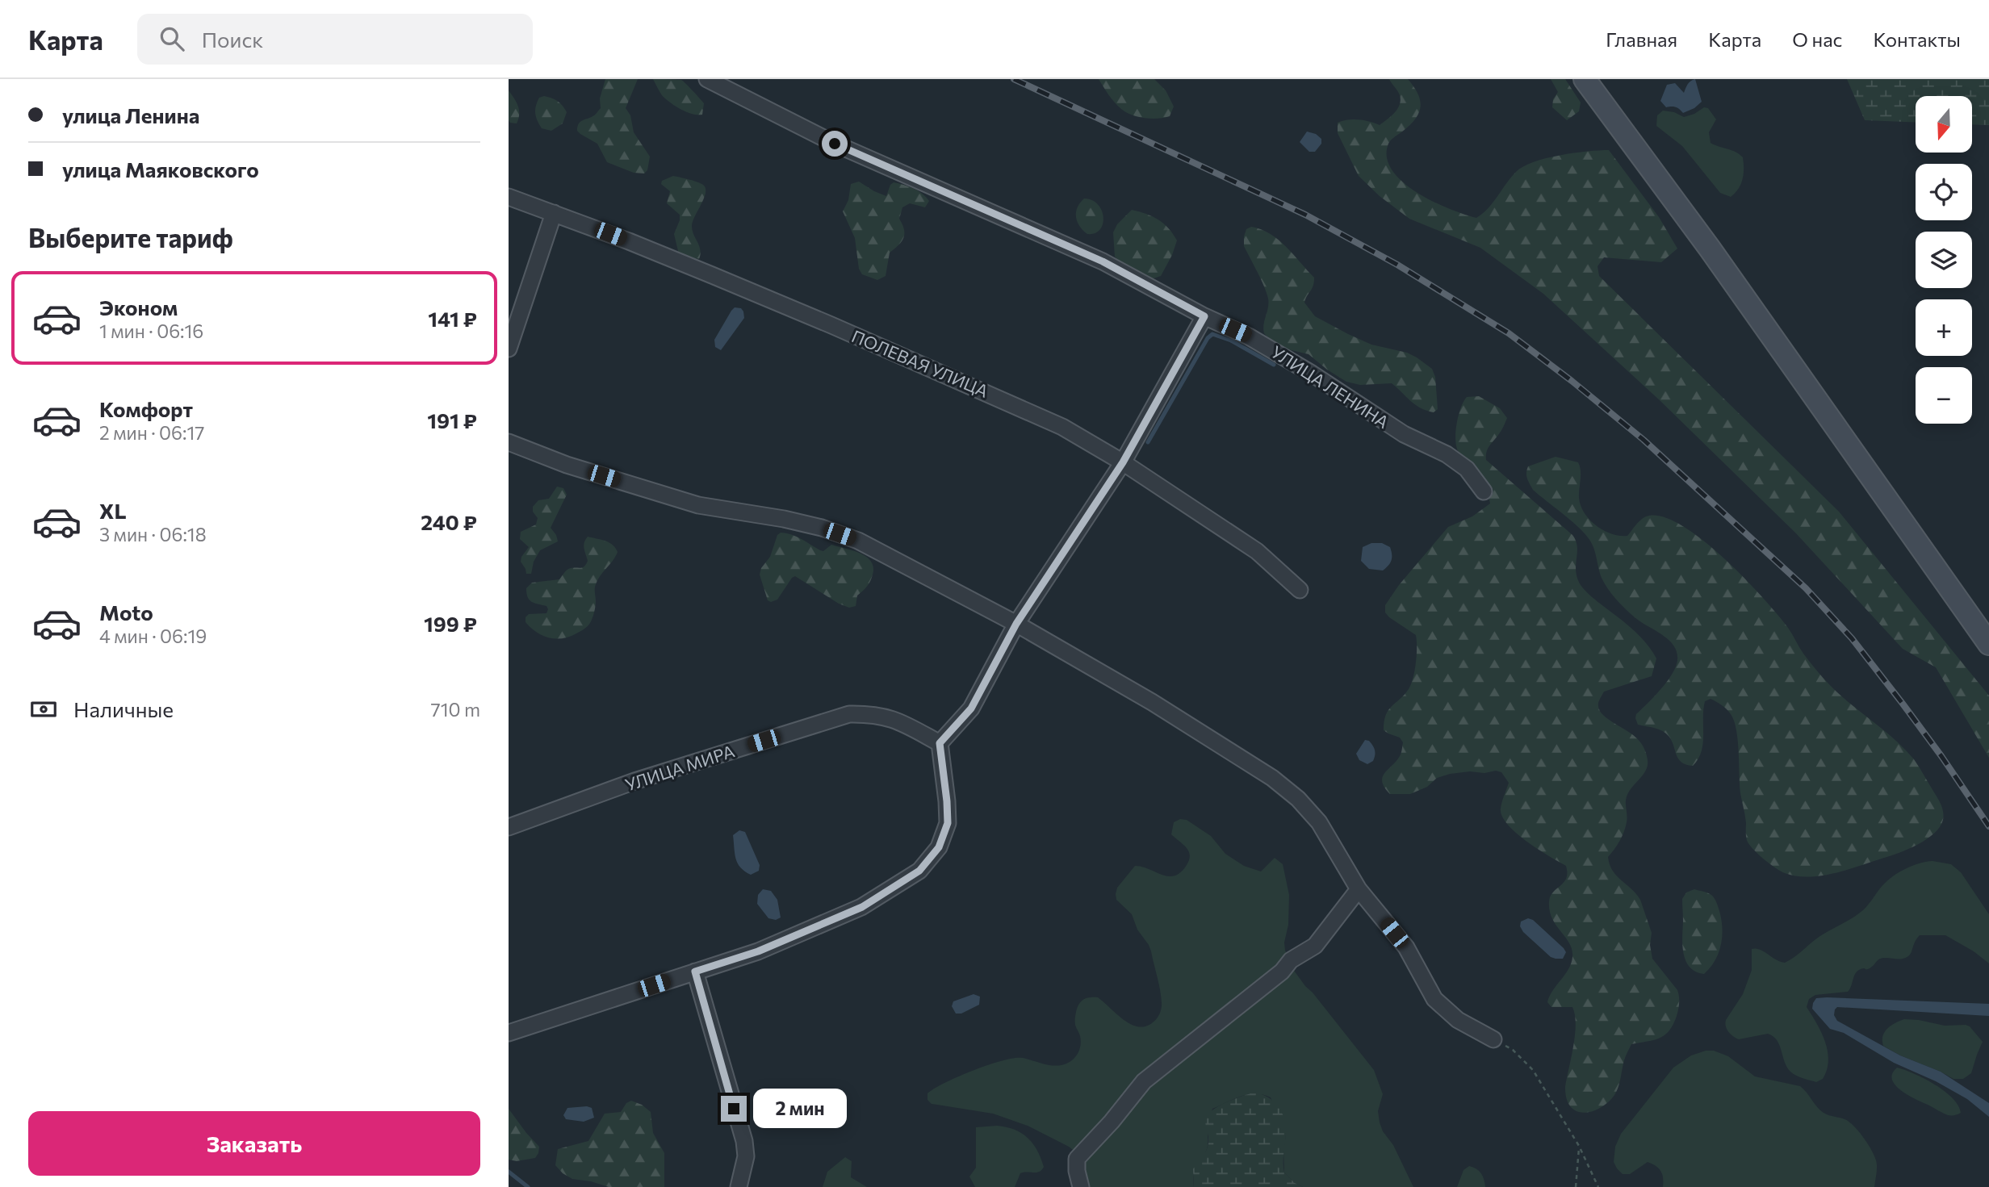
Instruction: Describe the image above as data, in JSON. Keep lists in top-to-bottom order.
{
  "streets": {
    "street": ["ПОЛЕВАЯ УЛИЦА", "УЛИЦА ЛЕНИНА", "УЛИЦА МИРА"]
  },
  "north": "bottom",
  "page": {
    "header": "Карта",
    "search": "Поиск",
    "nav": [
      "Главная",
      "Карта",
      "О нас",
      "Контакты"
    ],
    "banner": ["улица Ленина", "улица Маяковского"],
    "map_buttons": ["+", "−"],
    "heading": "Выберите тариф",
    "list": [
      {
        "name": "Эконом",
        "note": "1 мин · 06:16",
        "value": "141 ₽"
      },
      {
        "name": "Комфорт",
        "note": "2 мин · 06:17",
        "value": "191 ₽"
      },
      {
        "name": "XL",
        "note": "3 мин · 06:18",
        "value": "240 ₽"
      },
      {
        "name": "Moto",
        "note": "4 мин · 06:19",
        "value": "199 ₽"
      }
    ],
    "pay": ["Наличные", "710 m"],
    "bubble": "2 мин",
    "buttons": "Заказать"
  }
}
